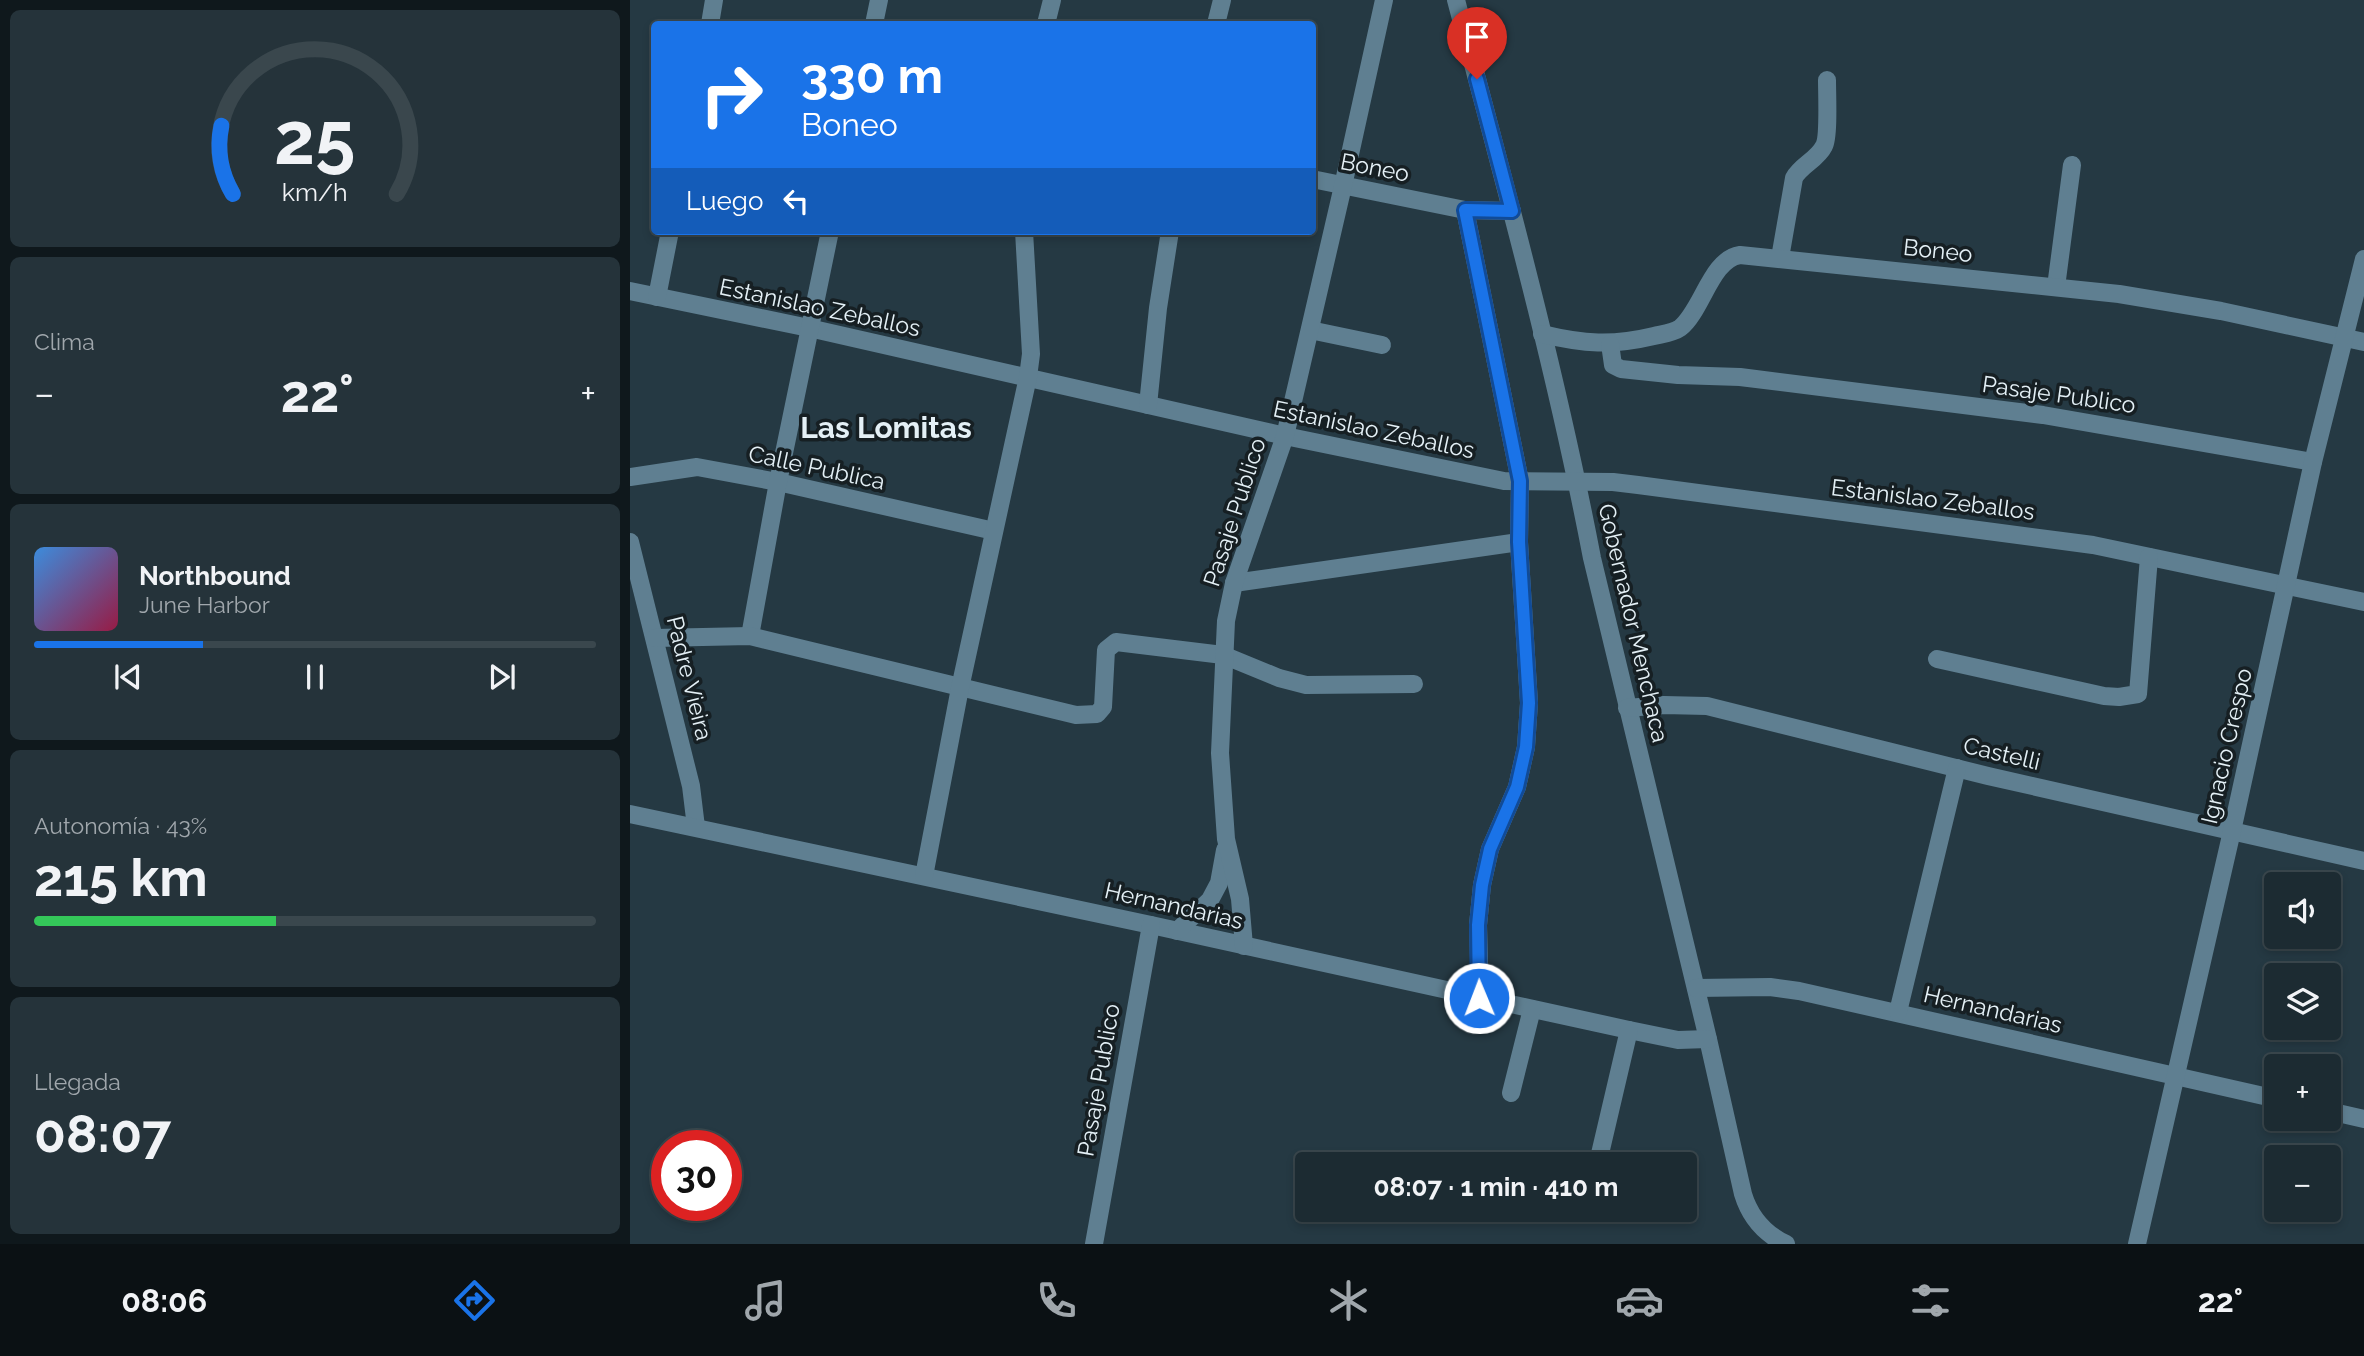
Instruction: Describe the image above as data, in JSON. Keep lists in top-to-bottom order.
{
  "streets": {
    "street": [
      "Boneo",
      "Estanislao Zeballos",
      "Pasaje Publico",
      "Calle Publica",
      "Gobernador Menchaca",
      "Padre Vieira",
      "Ignacio Crespo",
      "Castelli",
      "Hernandarias"
    ]
  },
  "crossings": [
    ["Boneo", "Pasaje Publico"],
    ["Boneo", "Gobernador Menchaca"],
    ["Boneo", "Ignacio Crespo"],
    ["Estanislao Zeballos", "Pasaje Publico"],
    ["Estanislao Zeballos", "Gobernador Menchaca"],
    ["Estanislao Zeballos", "Ignacio Crespo"],
    ["Pasaje Publico", "Ignacio Crespo"],
    ["Pasaje Publico", "Hernandarias"],
    ["Gobernador Menchaca", "Castelli"],
    ["Gobernador Menchaca", "Hernandarias"],
    ["Padre Vieira", "Hernandarias"],
    ["Ignacio Crespo", "Castelli"],
    ["Ignacio Crespo", "Hernandarias"]
  ],
  "districts": ["Las Lomitas"],
  "page": {
    "turn": ["330 m", "Boneo"],
    "then": "Luego",
    "tile": [
      "Clima",
      ["Autonomía · 43%", "215 km"],
      ["Llegada", "08:07"]
    ],
    "heat": ["−", "22°", "+"],
    "song": ["Northbound", "June Harbor"],
    "map_buttons": ["+", "−"],
    "limit": "30",
    "trip": "08:07 · 1 min · 410 m",
    "tabs": ["08:06", "22°"],
    "gauge": ["25", "km/h"]
  }
}
